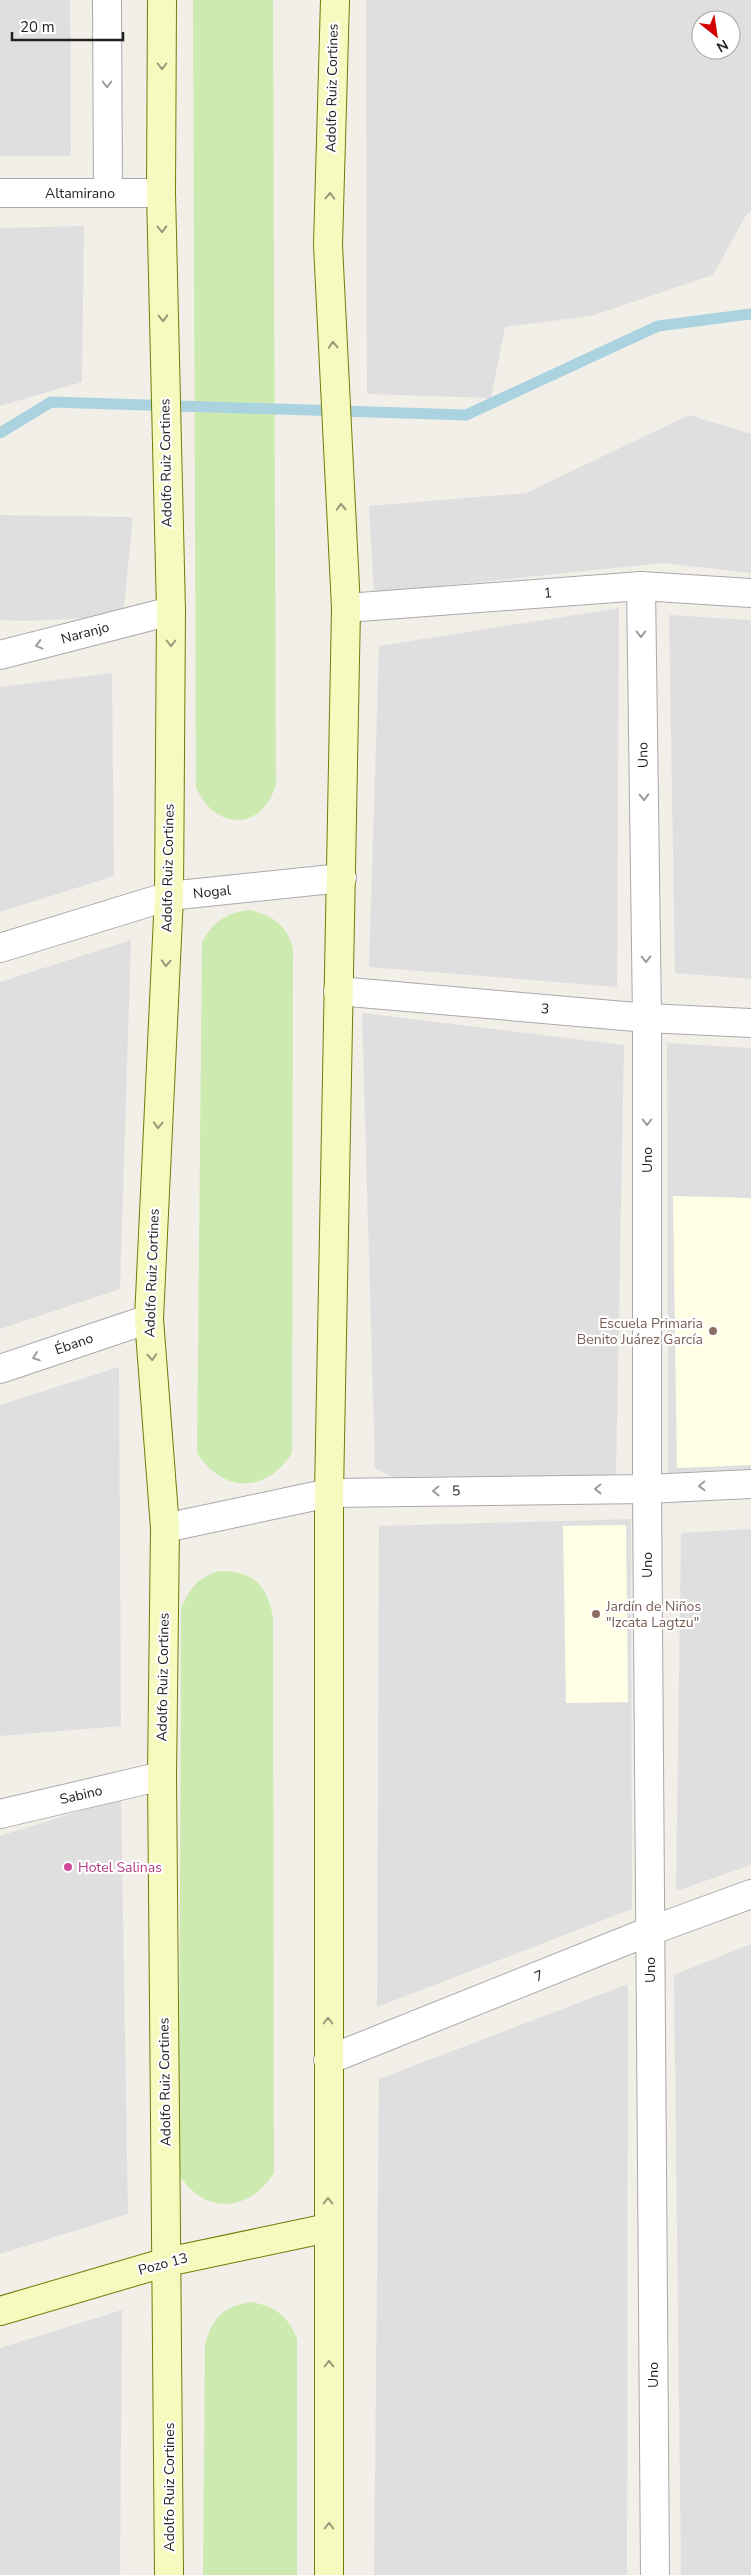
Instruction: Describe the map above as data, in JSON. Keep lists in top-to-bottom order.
{
  "streets": {
    "main road": ["Adolfo Ruiz Cortines", "Pozo 13"],
    "street": [
      "Altamirano",
      "1",
      "Naranjo",
      "Uno",
      "Nogal",
      "3",
      "Ébano",
      "5",
      "Sabino",
      "7"
    ]
  },
  "crossings": [
    ["Adolfo Ruiz Cortines", "Altamirano"],
    ["Adolfo Ruiz Cortines", "1"],
    ["Adolfo Ruiz Cortines", "Naranjo"],
    ["Adolfo Ruiz Cortines", "Nogal"],
    ["Adolfo Ruiz Cortines", "3"],
    ["Adolfo Ruiz Cortines", "Ébano"],
    ["Adolfo Ruiz Cortines", "5"],
    ["Adolfo Ruiz Cortines", "Sabino"],
    ["Adolfo Ruiz Cortines", "7"],
    ["Adolfo Ruiz Cortines", "Pozo 13"],
    ["1", "Uno"],
    ["Uno", "3"],
    ["Uno", "5"],
    ["Uno", "7"]
  ],
  "one_way": [
    "Naranjo",
    "Uno",
    "Ébano",
    "5"
  ],
  "places": ["Escuela Primaria Benito Juárez García", "Jardín de Niños \"Izcata Lagtzu\"", "Hotel Salinas"],
  "scale_bar": "20 m",
  "north": "bottom right"
}
